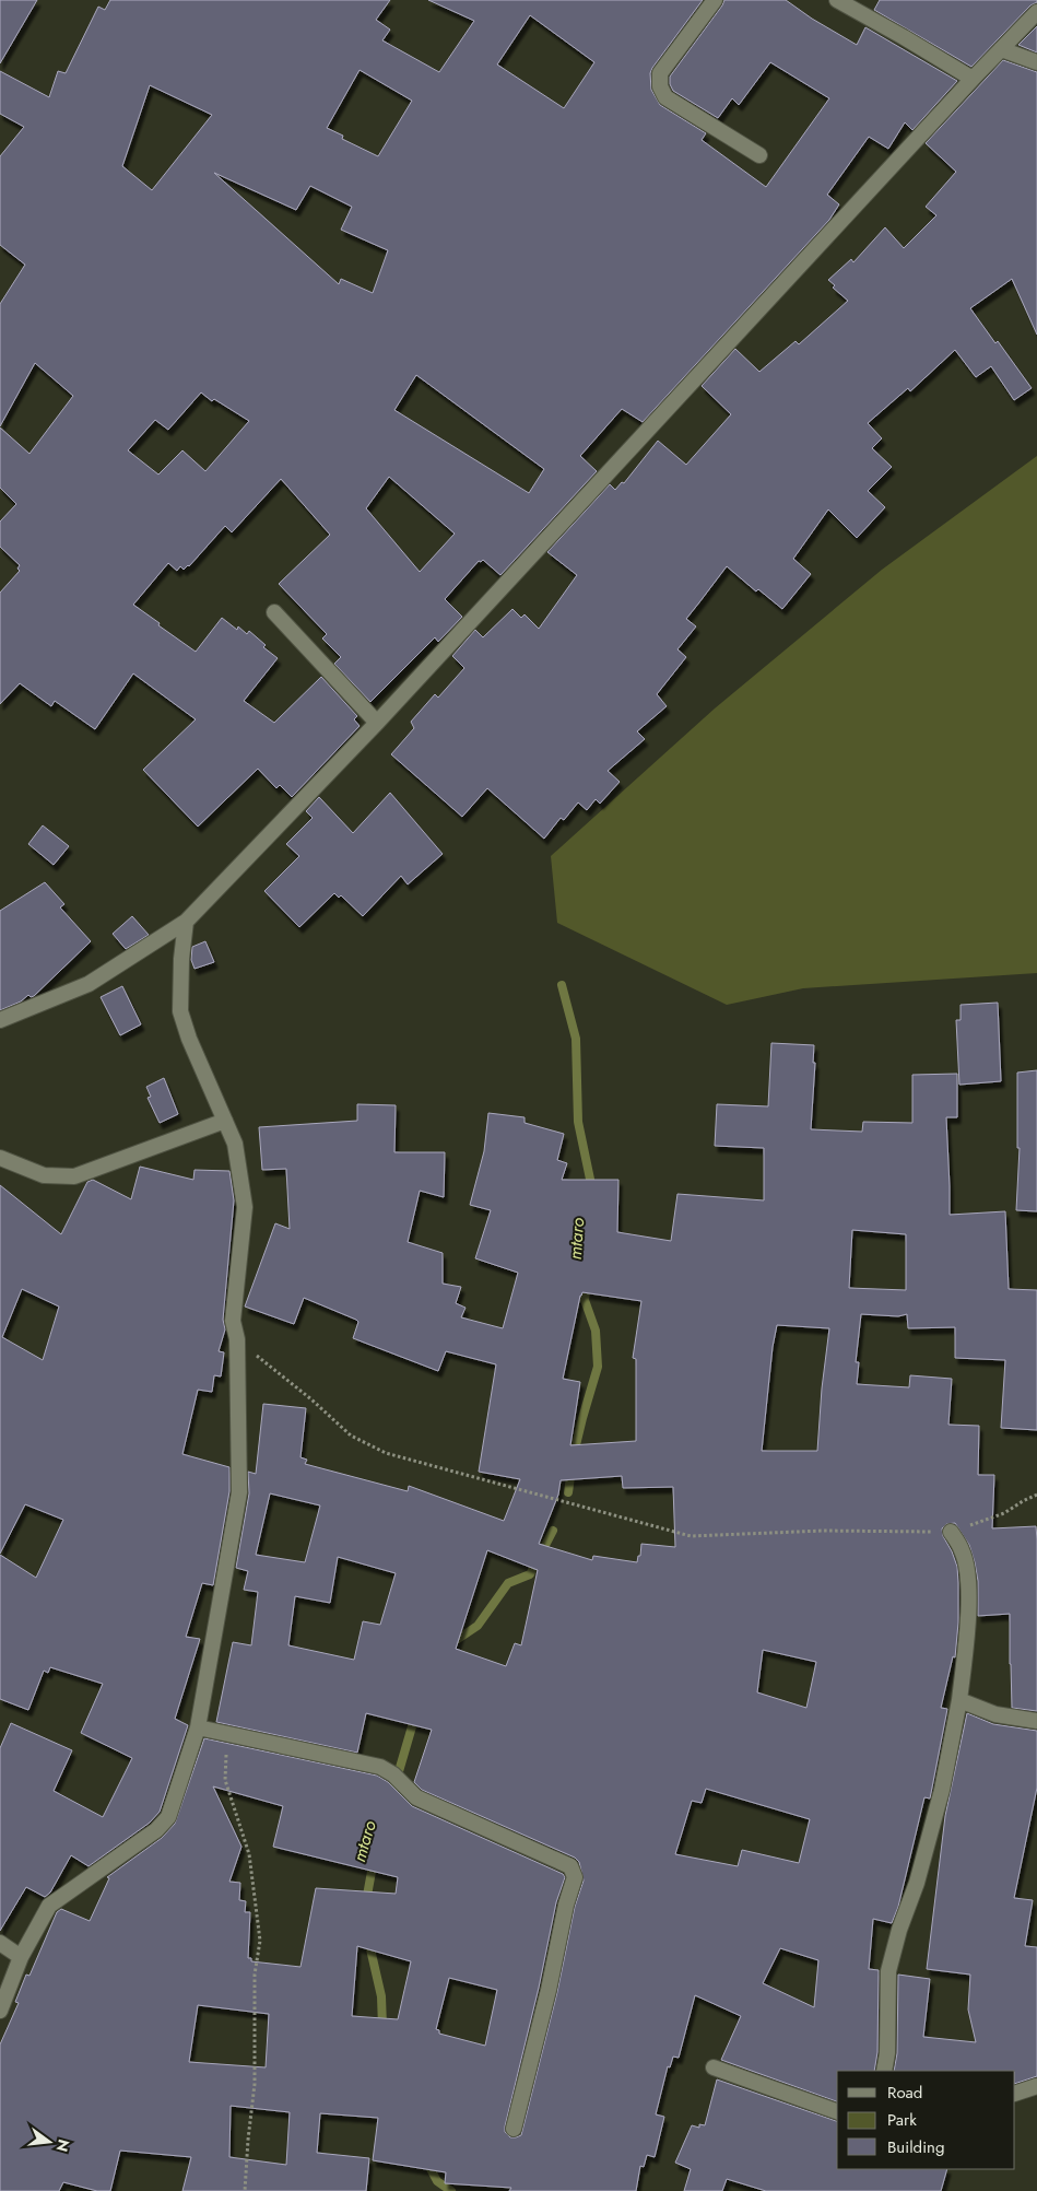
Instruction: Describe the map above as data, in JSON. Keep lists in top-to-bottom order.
{
  "water": ["mtaro"],
  "legend": ["Road", "Park", "Building"],
  "north": "right"
}
